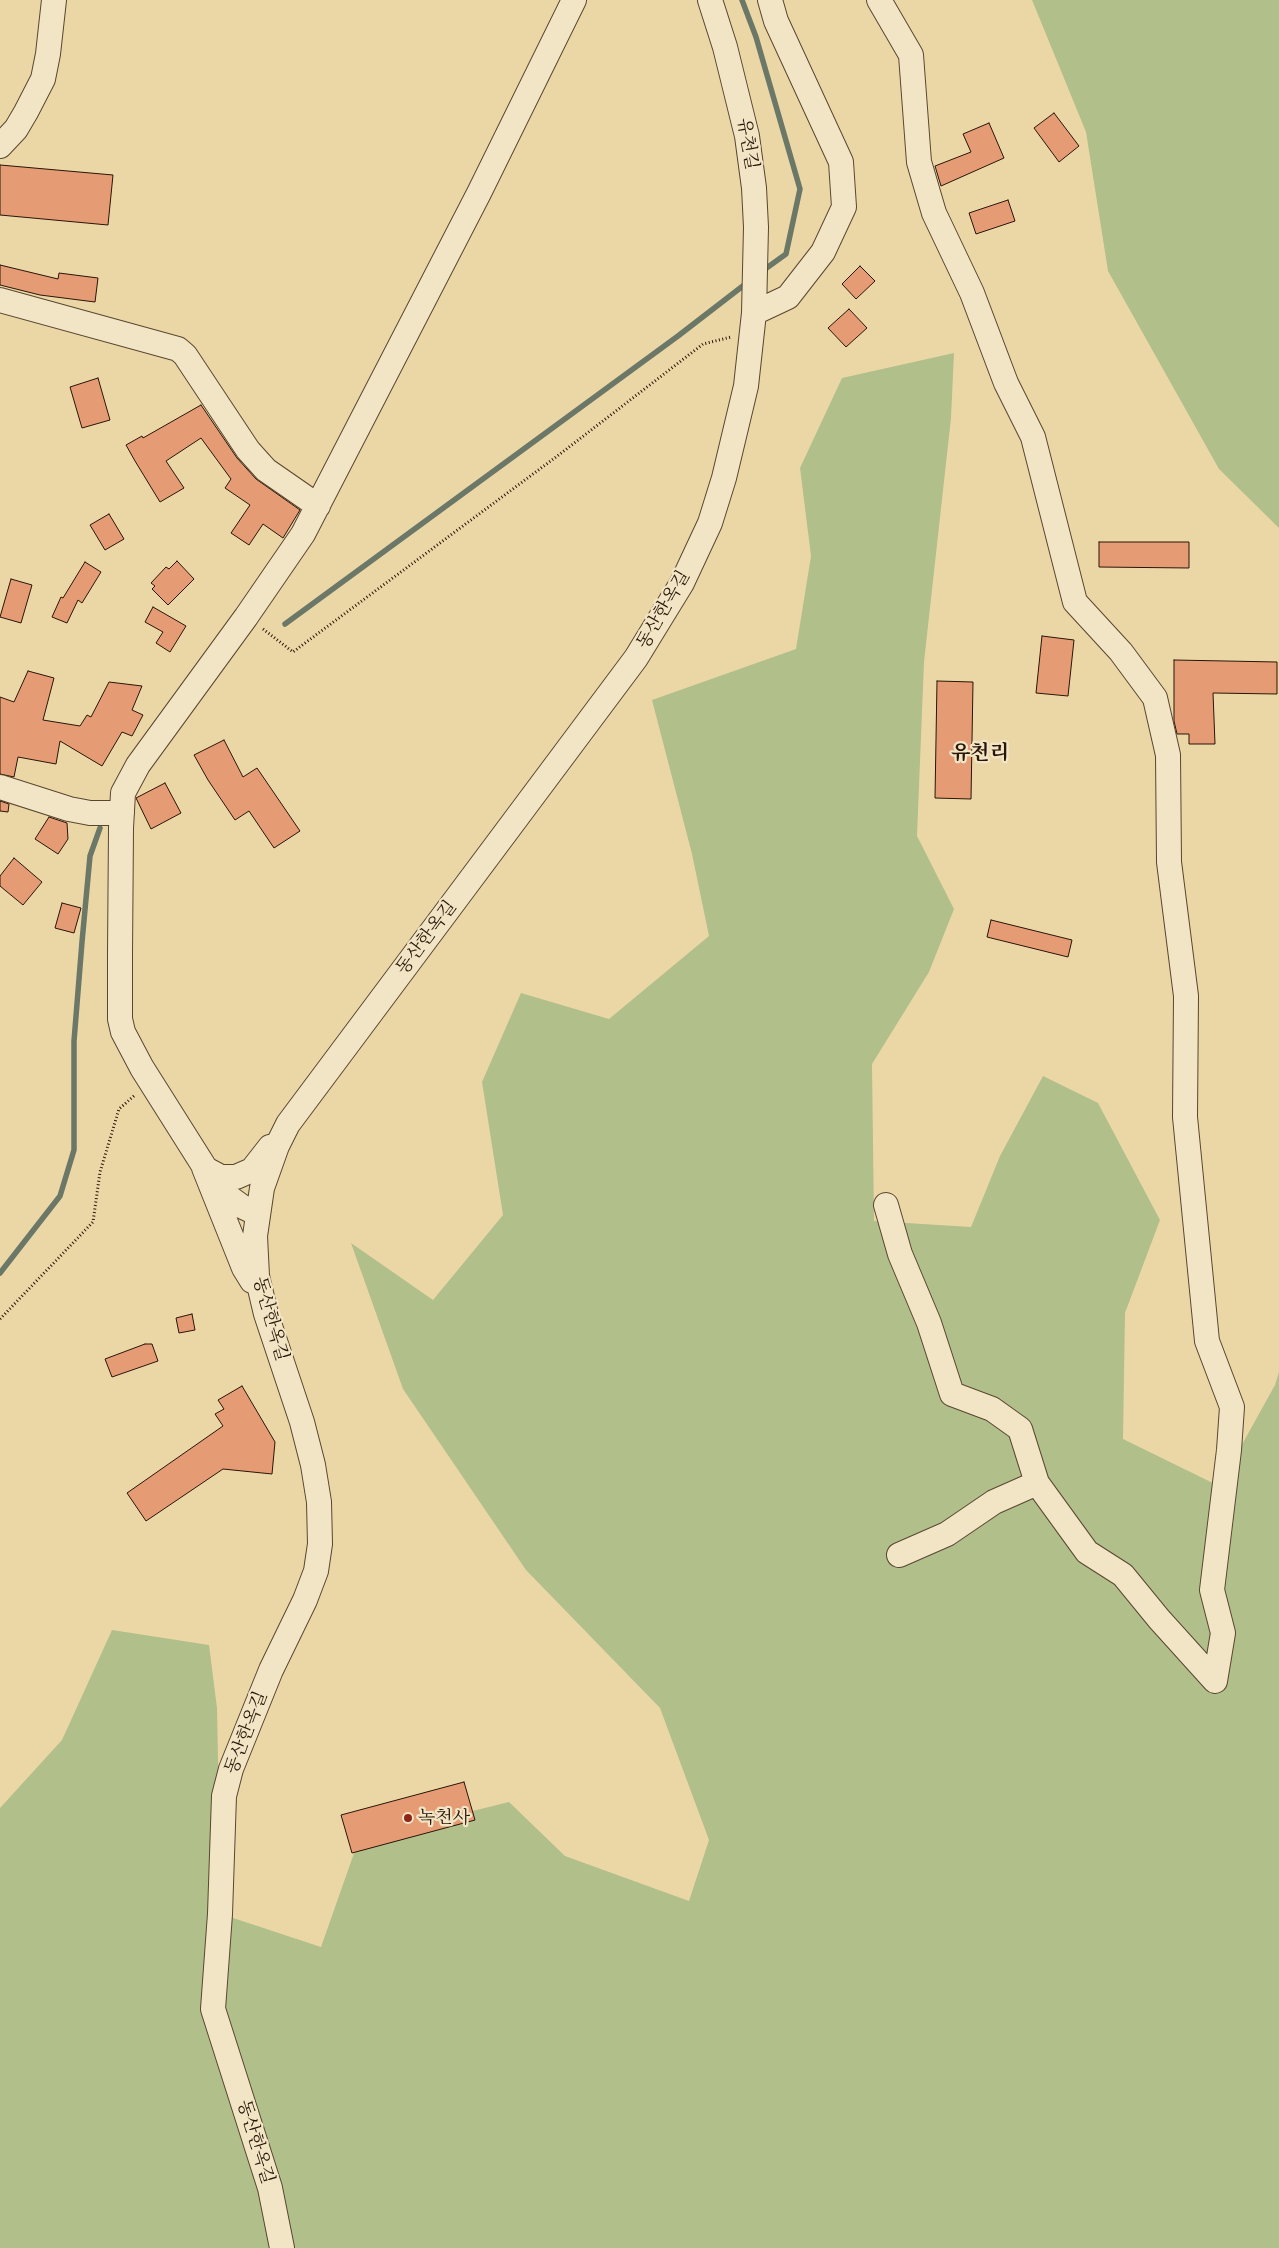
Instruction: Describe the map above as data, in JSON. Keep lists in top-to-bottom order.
{
  "streets": {
    "street": ["유천길", "동산한옥길"]
  },
  "crossings": [
    ["유천길", "동산한옥길"]
  ],
  "districts": ["유천리"],
  "places": ["녹천사"]
}
